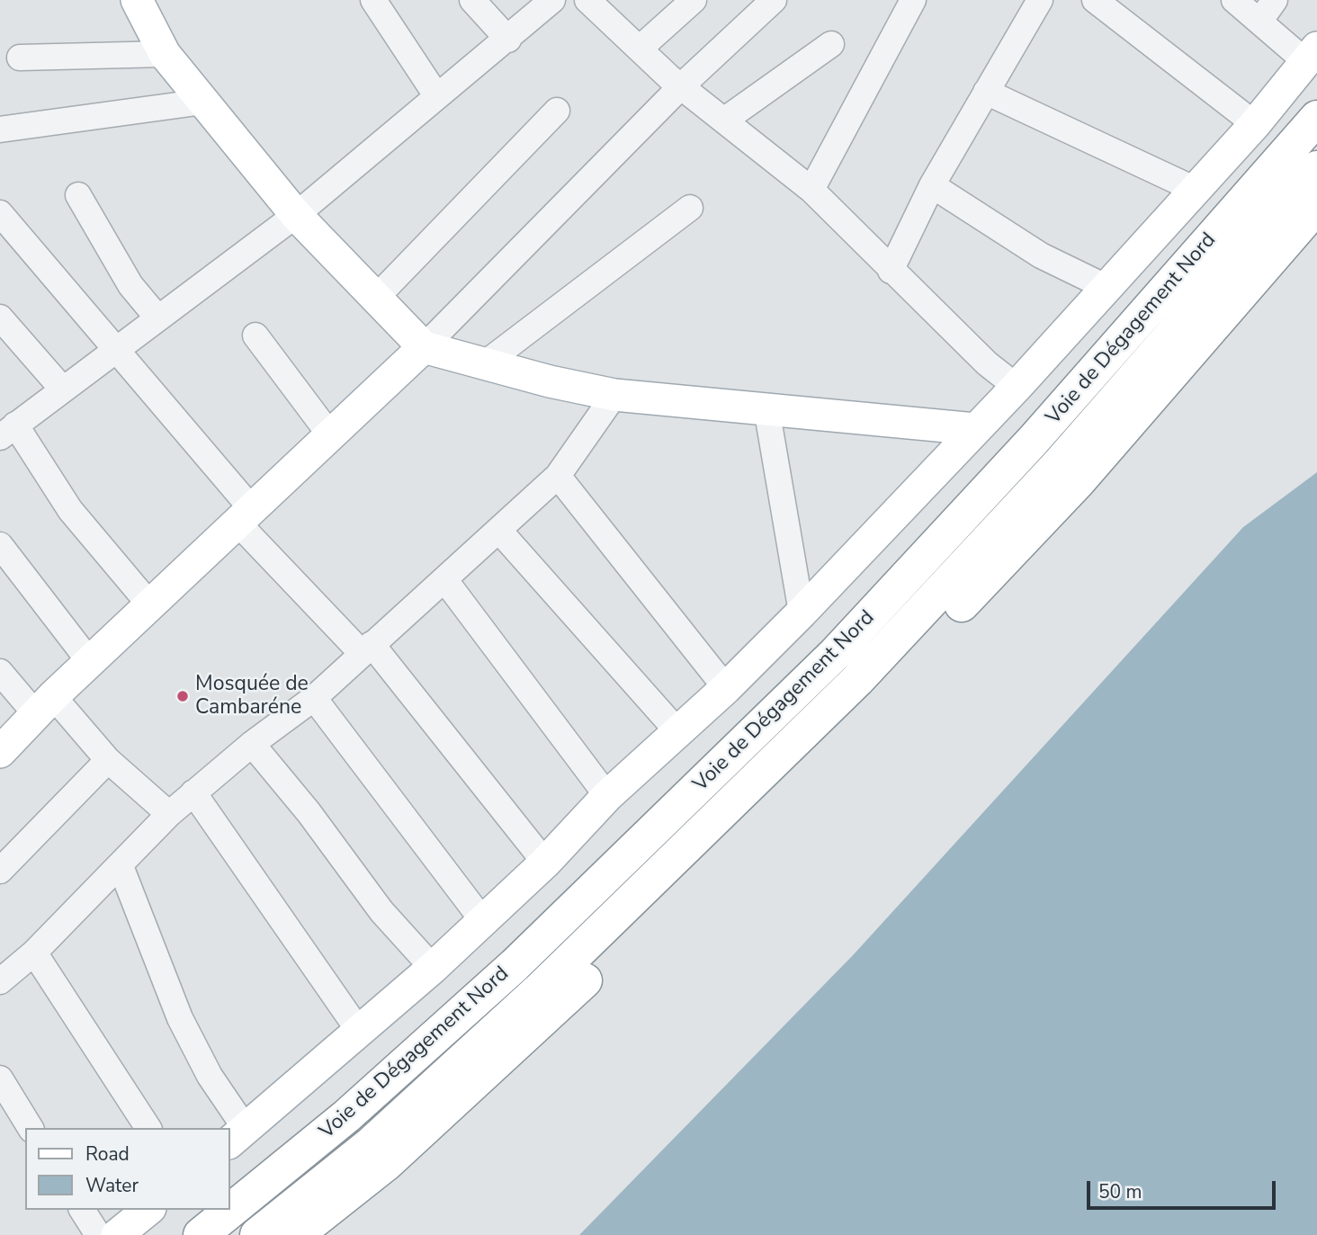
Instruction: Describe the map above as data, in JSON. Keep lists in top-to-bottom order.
{
  "streets": {
    "highway": ["Voie de Dégagement Nord"]
  },
  "places": ["Mosquée de Cambaréne"],
  "legend": ["Road", "Water"],
  "scale_bar": "50 m"
}
